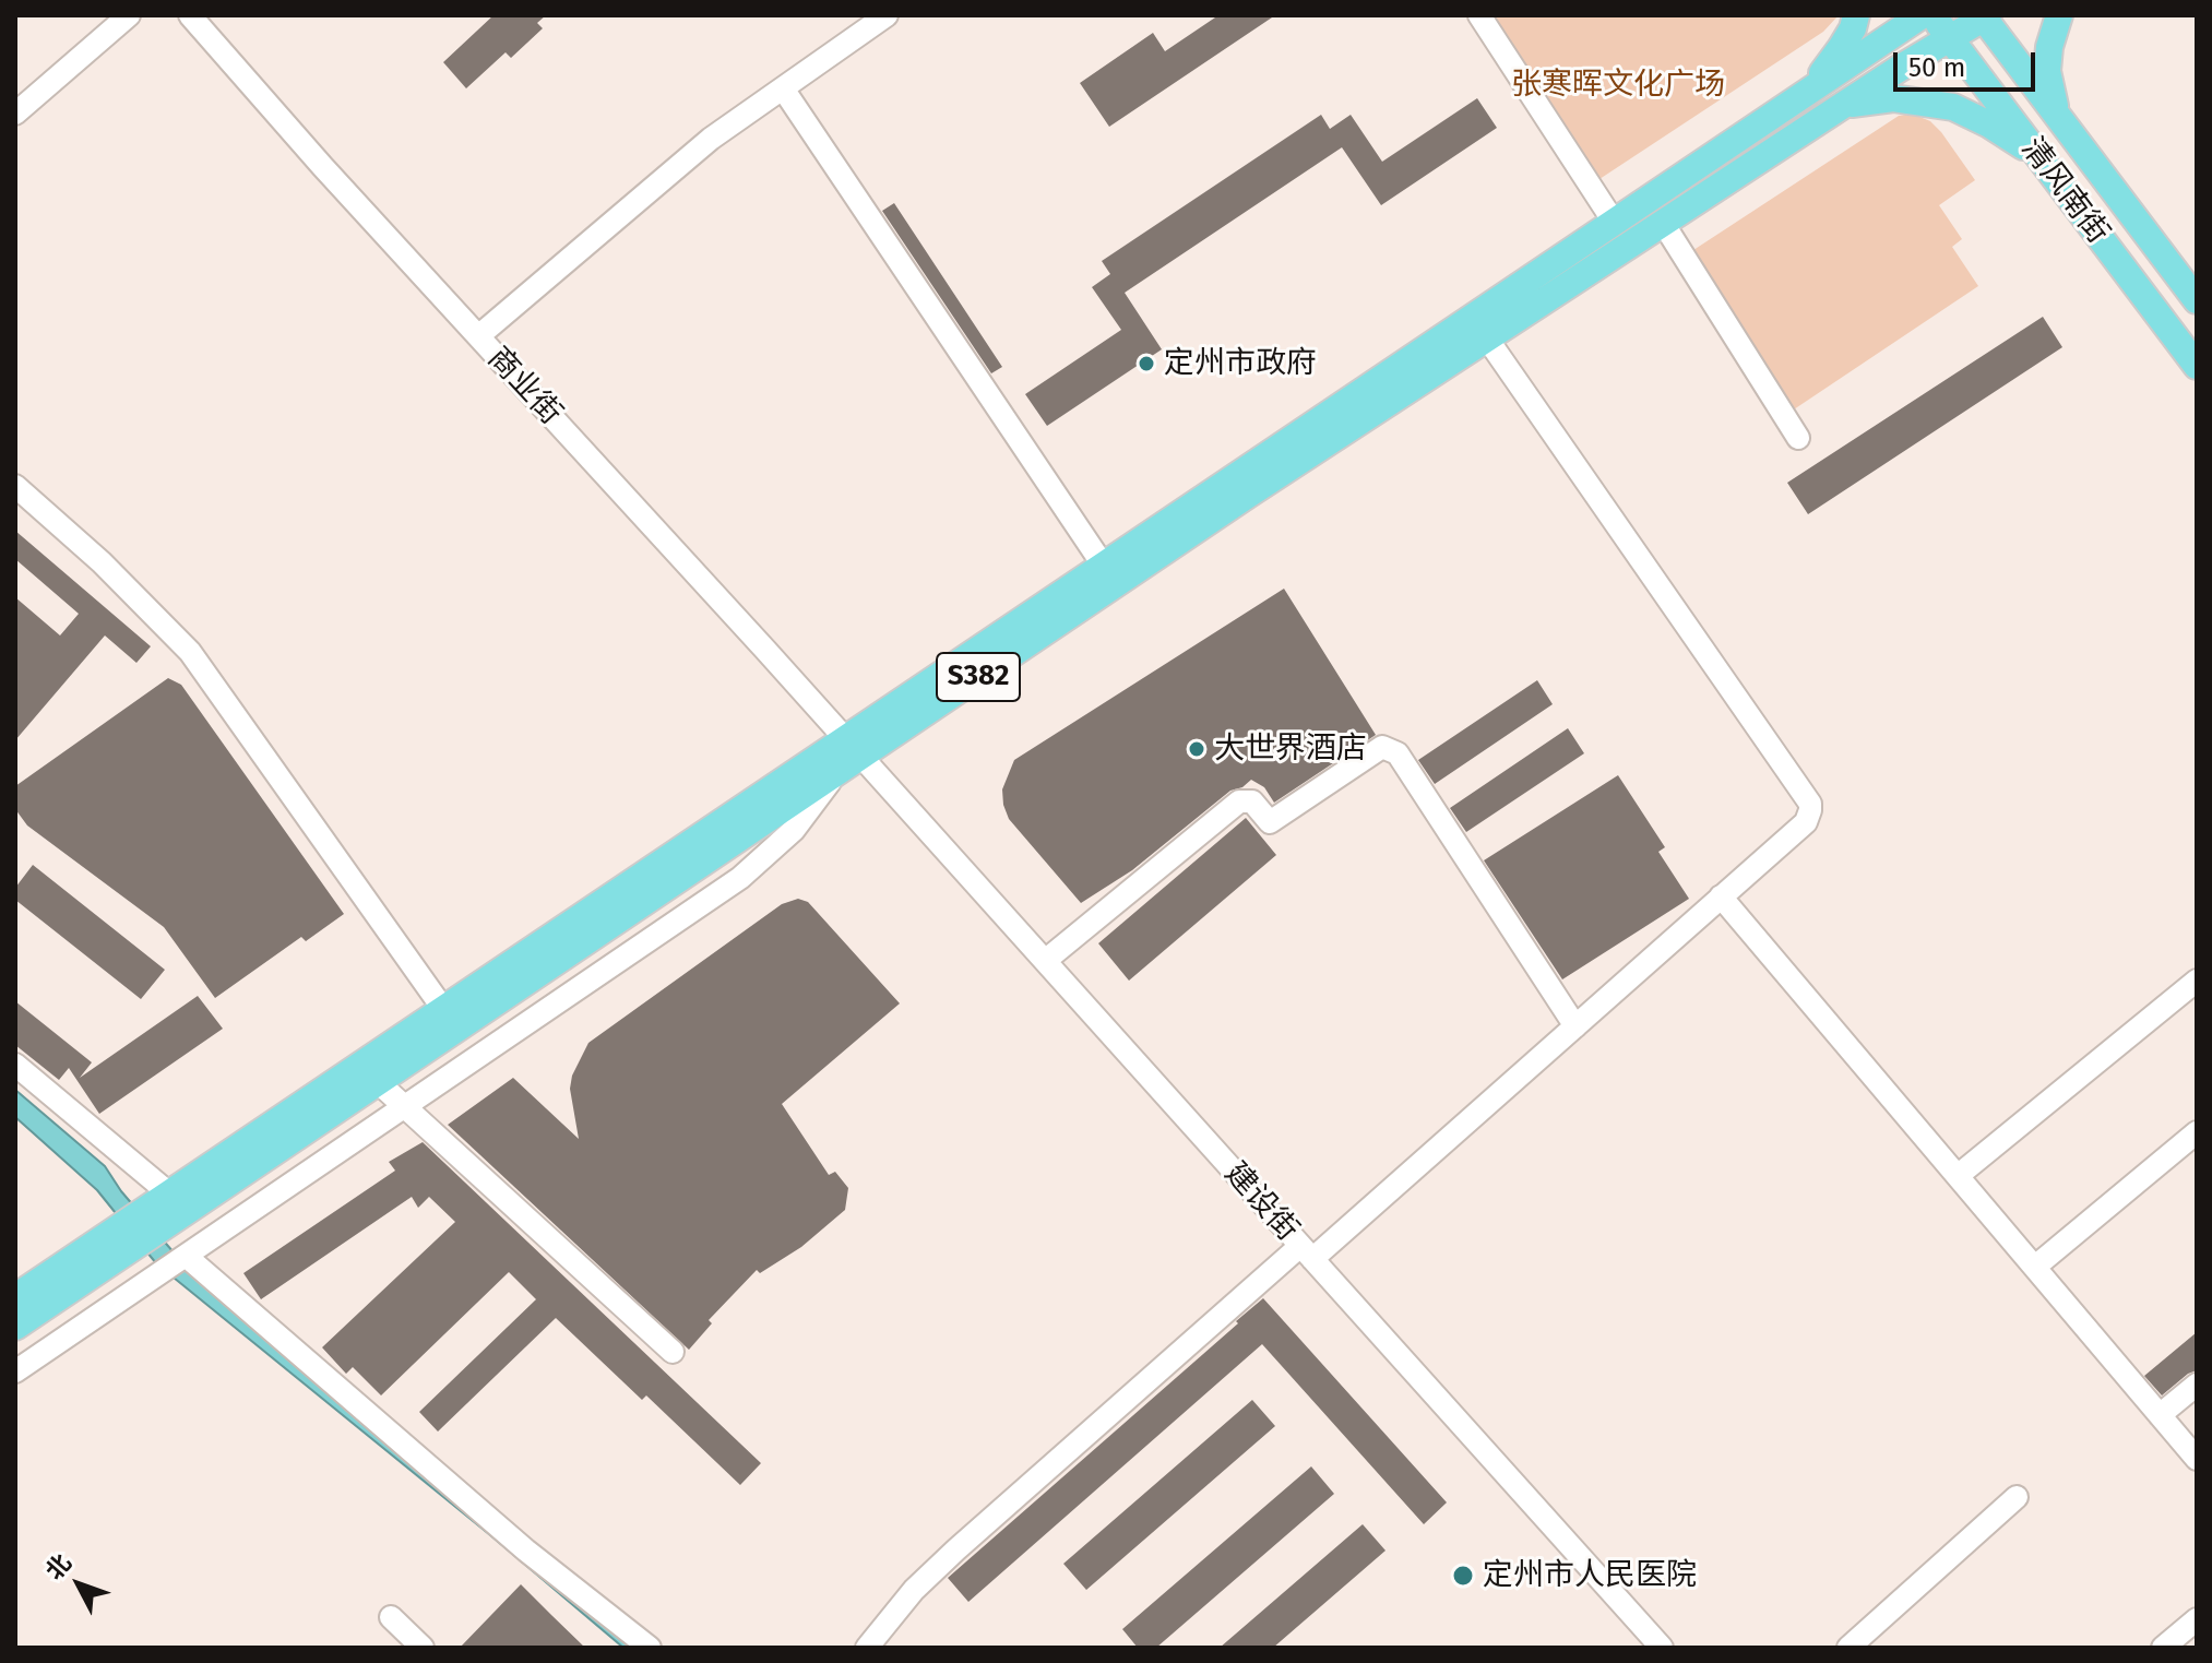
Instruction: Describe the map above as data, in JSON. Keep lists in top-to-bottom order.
{
  "streets": {
    "main road": ["清风南街", "S382"],
    "street": ["商业街", "建设街"]
  },
  "crossings": [
    ["清风南街", "S382"],
    ["商业街", "S382"],
    ["商业街", "建设街"],
    ["S382", "建设街"]
  ],
  "parks": ["张寒晖文化广场"],
  "places": ["定州市政府", "大世界酒店", "定州市人民医院"],
  "scale_bar": "50 m",
  "north": "top left"
}
